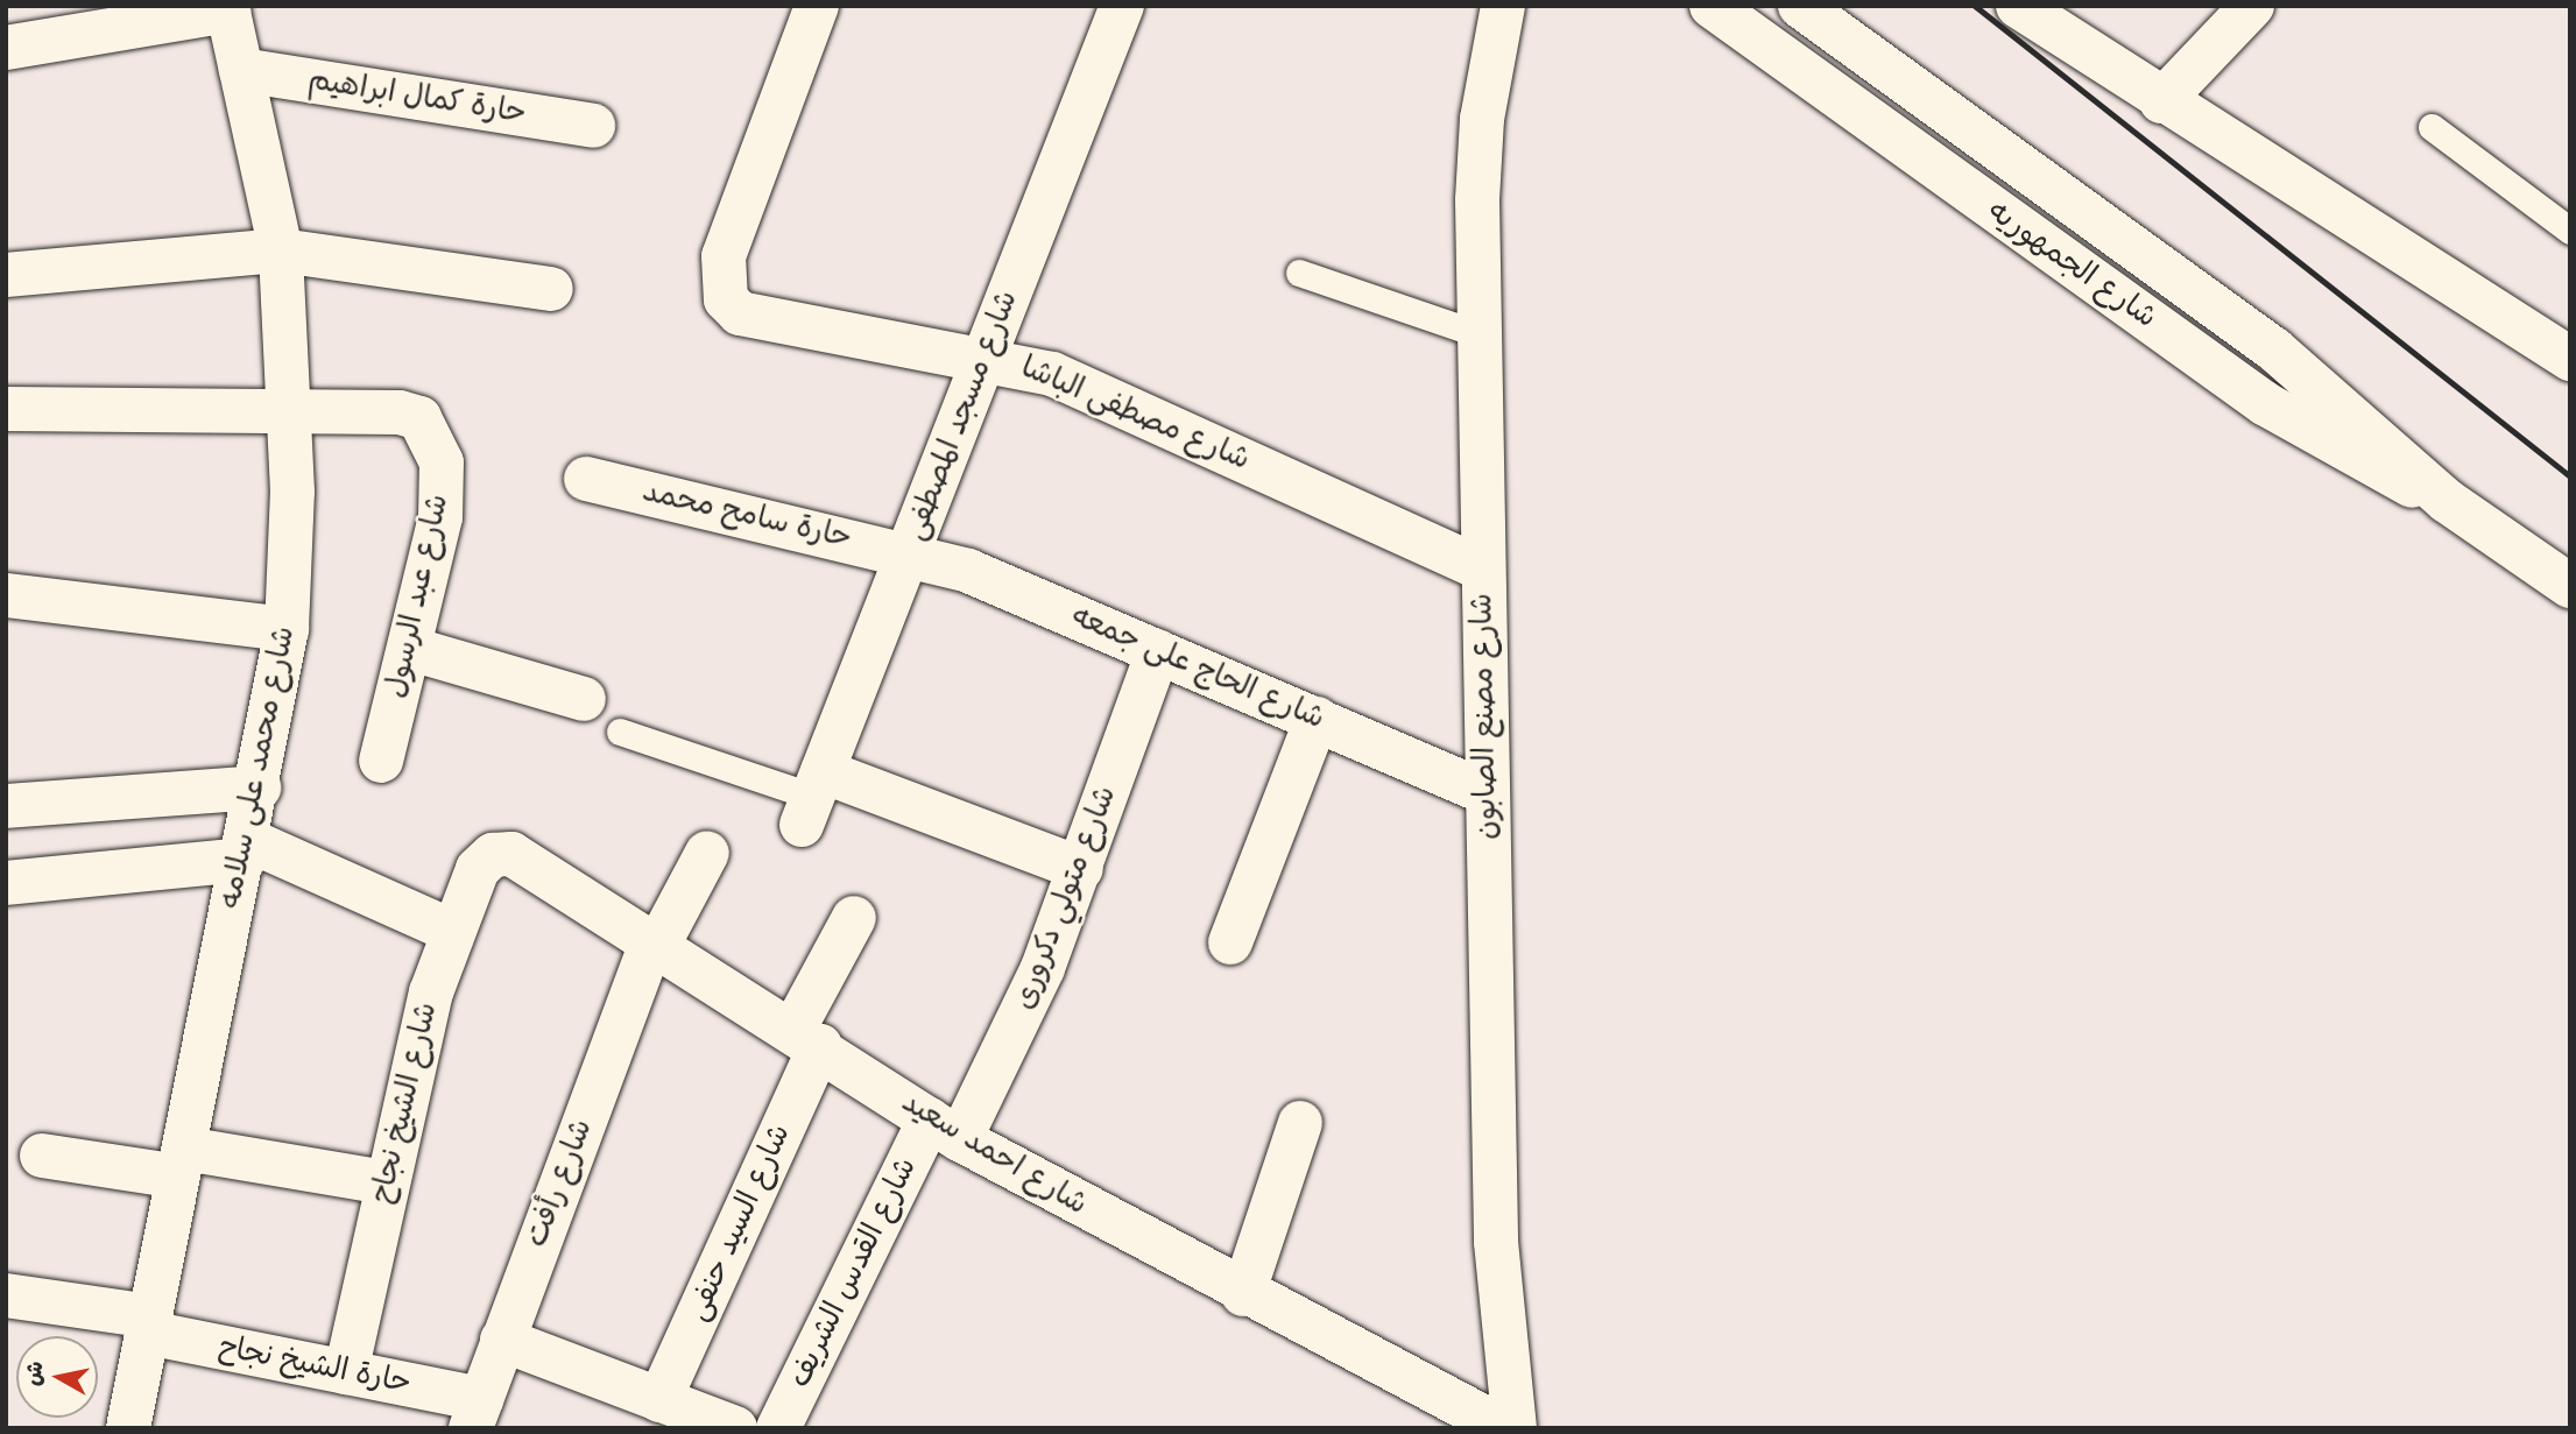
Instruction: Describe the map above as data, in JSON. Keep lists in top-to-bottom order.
{
  "streets": {
    "street": [
      "حارة كمال ابراهيم",
      "شارع الجمهوريه",
      "شارع مصطفى الباشا",
      "شارع مسجد المصطفى",
      "حارة سامح محمد",
      "شارع عبد الرسول",
      "شارع الحاج على جمعه",
      "شارع مصنع الصابون",
      "شارع محمد على سلامه",
      "شارع متولي دكرورى",
      "شارع الشيخ نجاح",
      "شارع احمد سعيد",
      "شارع رأفت",
      "شارع السيد حنفى",
      "شارع القدس الشريف",
      "حارة الشيخ نجاح"
    ]
  },
  "crossings": [
    ["حارة كمال ابراهيم", "شارع محمد على سلامه"],
    ["شارع مصطفى الباشا", "شارع مسجد المصطفى"],
    ["شارع مصطفى الباشا", "شارع مصنع الصابون"],
    ["شارع مسجد المصطفى", "حارة سامح محمد"],
    ["شارع مسجد المصطفى", "شارع الحاج على جمعه"],
    ["حارة سامح محمد", "شارع الحاج على جمعه"],
    ["شارع عبد الرسول", "شارع محمد على سلامه"],
    ["شارع الحاج على جمعه", "شارع مصنع الصابون"],
    ["شارع الحاج على جمعه", "شارع متولي دكرورى"],
    ["شارع محمد على سلامه", "حارة الشيخ نجاح"],
    ["شارع متولي دكرورى", "شارع احمد سعيد"],
    ["شارع متولي دكرورى", "شارع القدس الشريف"],
    ["شارع الشيخ نجاح", "شارع احمد سعيد"],
    ["شارع الشيخ نجاح", "حارة الشيخ نجاح"],
    ["شارع احمد سعيد", "شارع رأفت"],
    ["شارع احمد سعيد", "شارع السيد حنفى"],
    ["شارع احمد سعيد", "شارع القدس الشريف"],
    ["شارع رأفت", "حارة الشيخ نجاح"]
  ],
  "north": "left"
}
